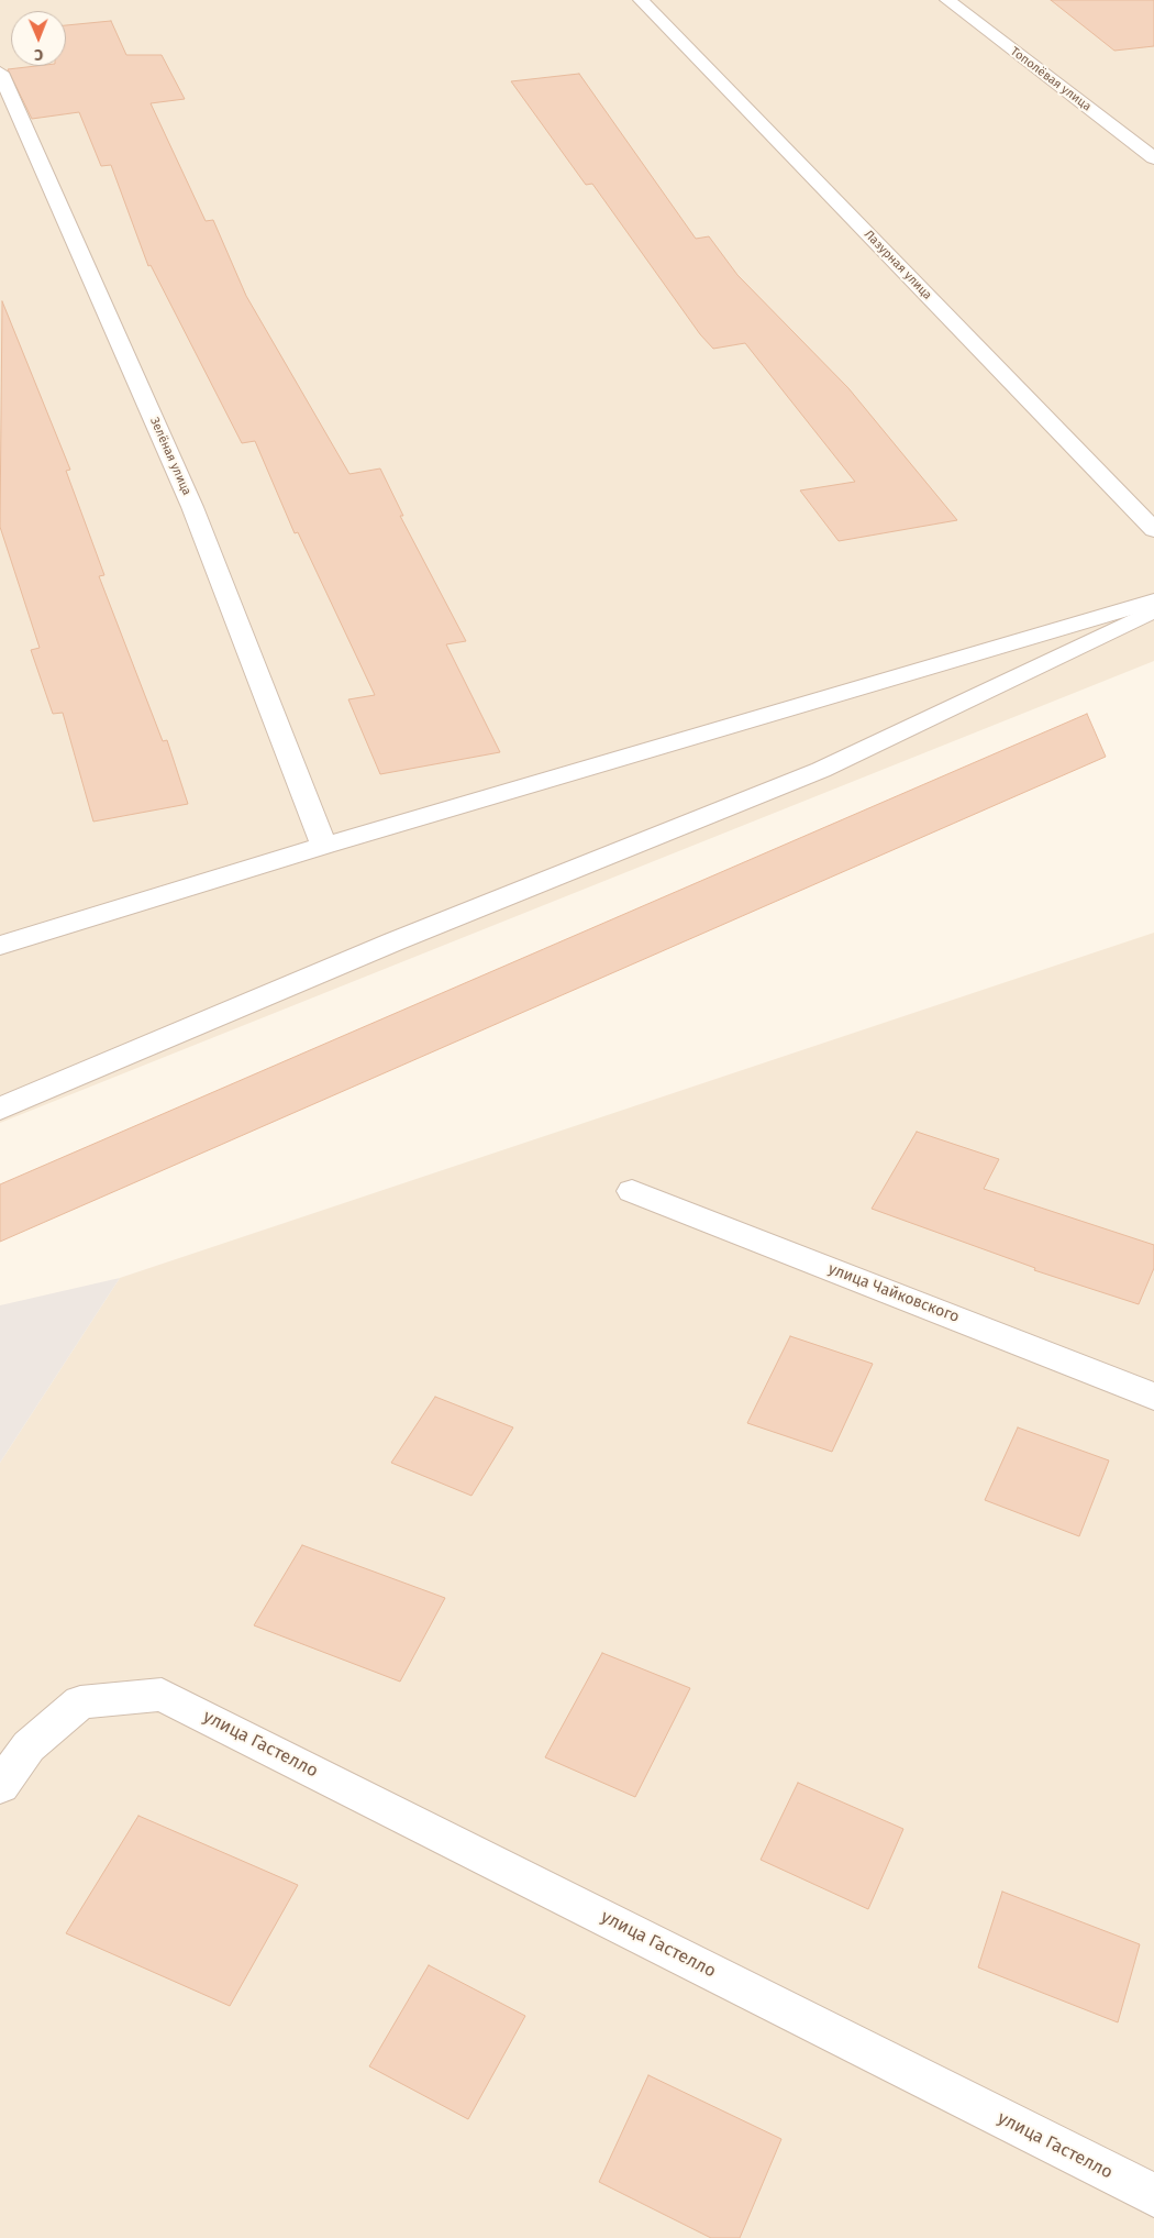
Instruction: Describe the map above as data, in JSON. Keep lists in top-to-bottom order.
{
  "streets": {
    "street": [
      "Тополёвая улица",
      "Лазурная улица",
      "Зелёная улица",
      "улица Чайковского",
      "улица Гастелло"
    ]
  },
  "north": "bottom"
}
